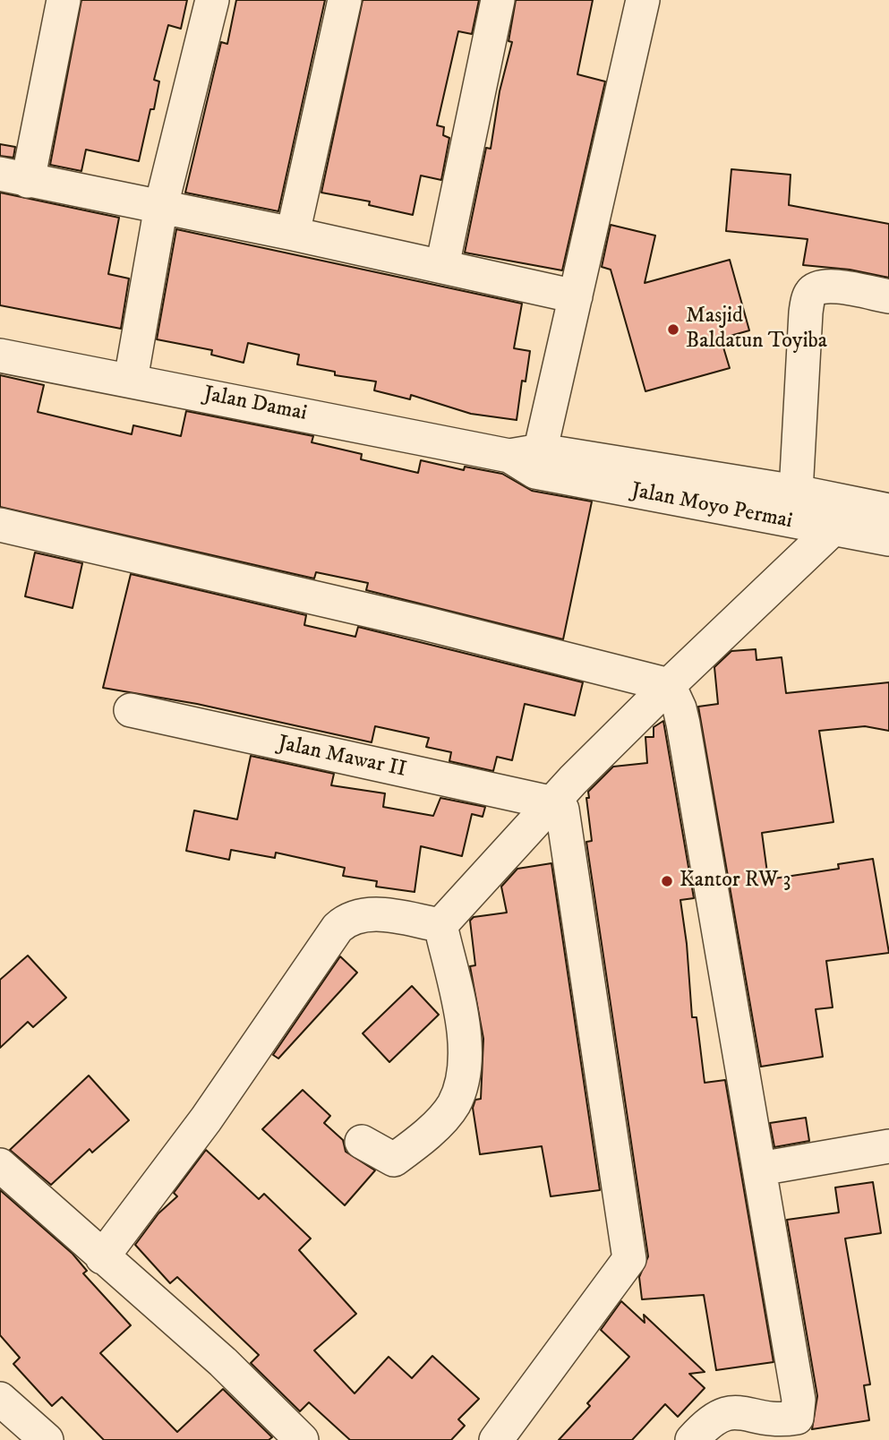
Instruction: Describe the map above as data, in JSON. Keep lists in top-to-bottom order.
{
  "streets": {
    "street": ["Jalan Damai", "Jalan Moyo Permai", "Jalan Mawar II"]
  },
  "crossings": [
    ["Jalan Damai", "Jalan Moyo Permai"]
  ],
  "places": ["Masjid Baldatun Toyiba", "Kantor RW 3"]
}
